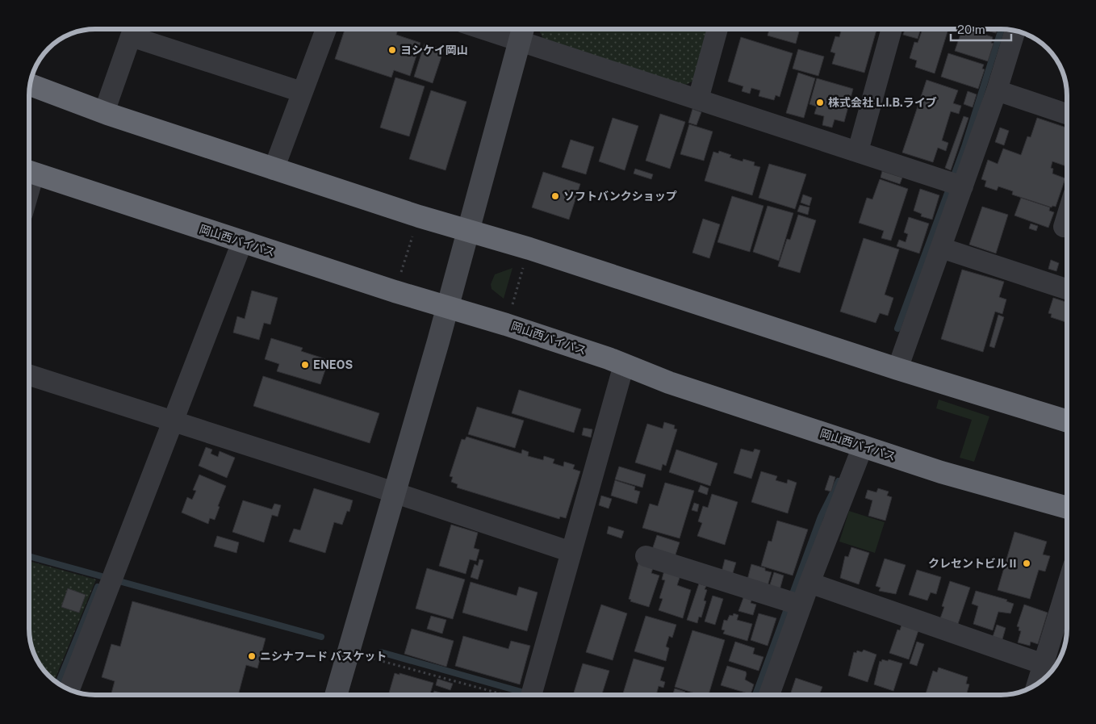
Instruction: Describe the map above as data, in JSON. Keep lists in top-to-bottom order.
{
  "streets": {
    "highway": ["岡山西バイパス"]
  },
  "places": [
    "ヨシケイ岡山",
    "株式会社 L.I.B.ライブ",
    "ソフトバンクショップ",
    "ENEOS",
    "クレセントビルⅡ",
    "ニシナフード バスケット"
  ],
  "scale_bar": "20 m"
}
